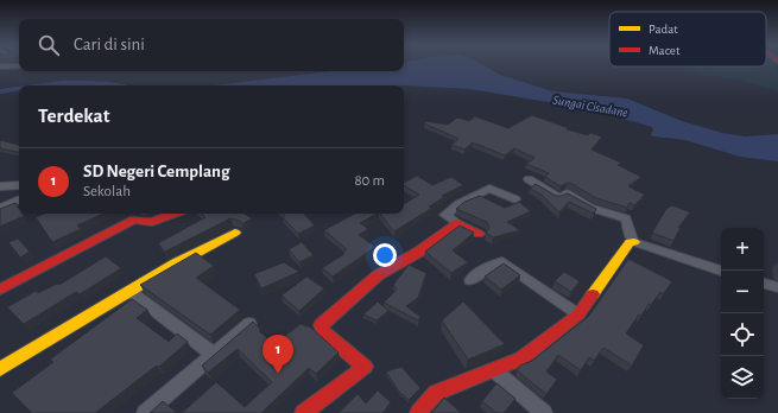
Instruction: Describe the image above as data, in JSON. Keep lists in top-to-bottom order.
{
  "water": ["Sungai Cisadane"],
  "legend": ["Padat", "Macet"],
  "page": {
    "search": "Cari di sini",
    "heading": "Terdekat",
    "list": [
      {
        "mark": "1",
        "name": "SD Negeri Cemplang",
        "note": "Sekolah",
        "value": "80 m"
      }
    ],
    "map_buttons": ["+", "−"],
    "pins": "1"
  }
}
